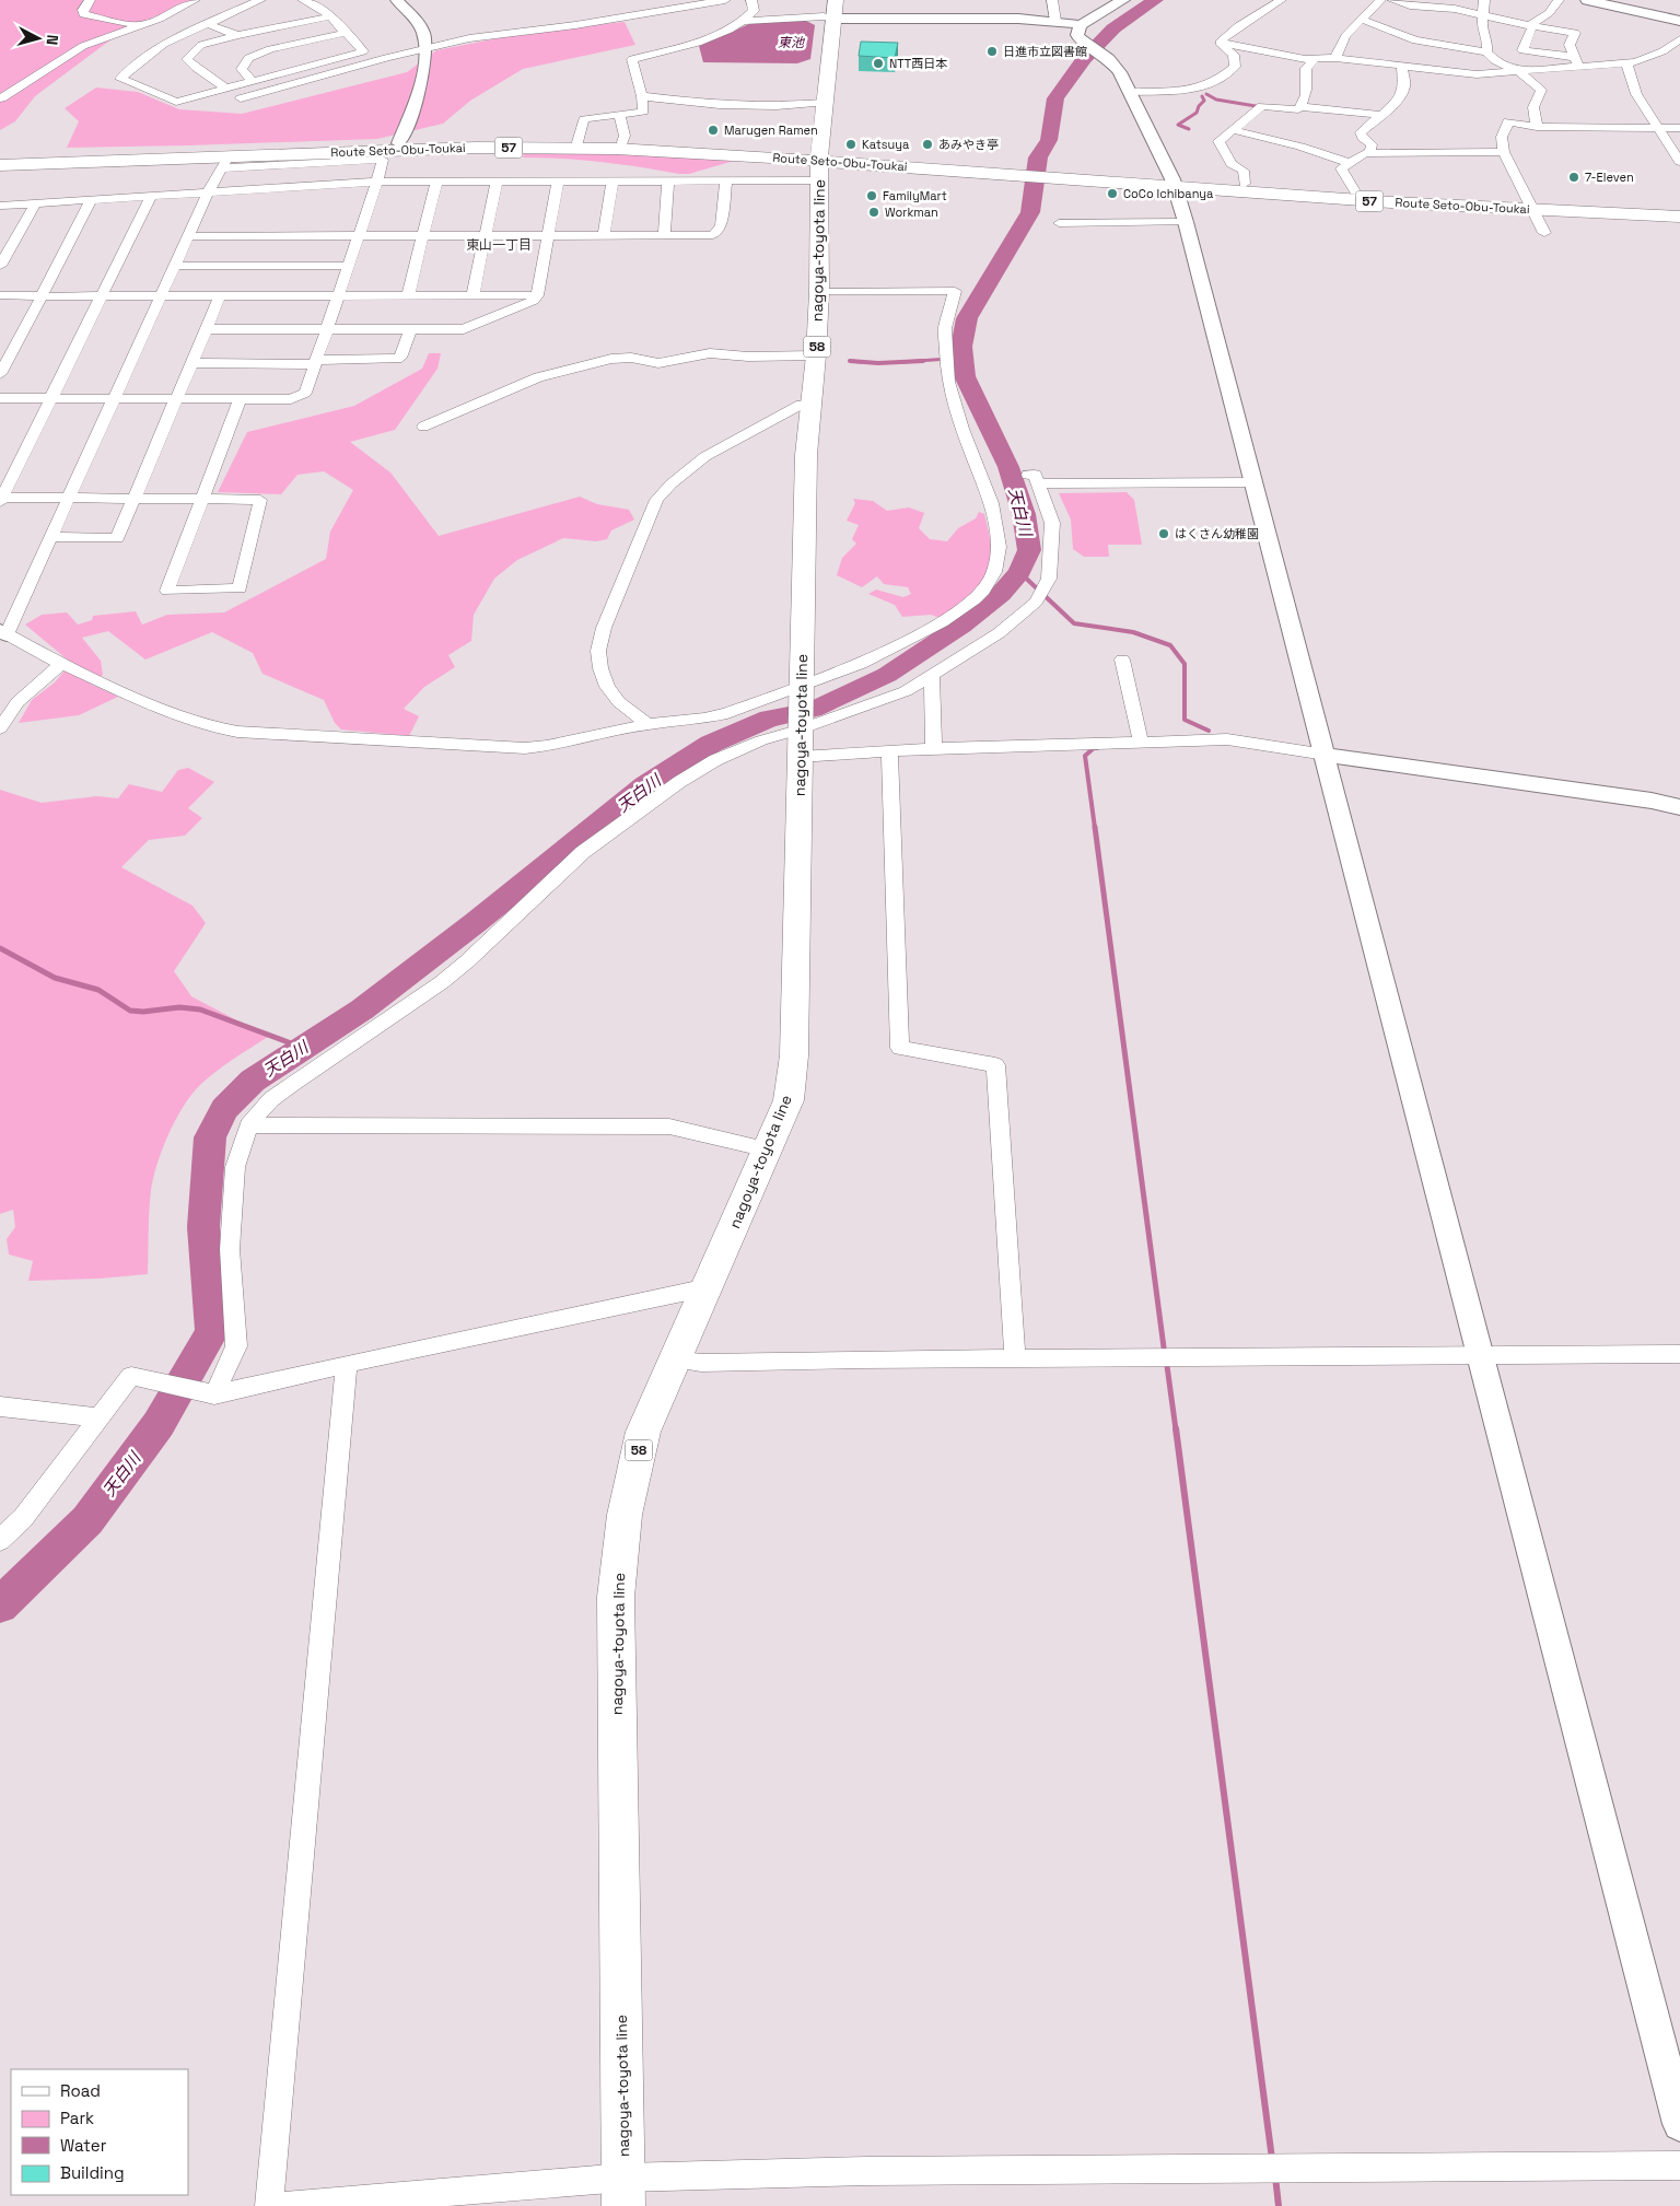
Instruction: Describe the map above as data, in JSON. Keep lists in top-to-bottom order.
{
  "streets": {
    "main road": [
      "57",
      "Route Seto-Obu-Toukai",
      "nagoya-toyota line",
      "58"
    ]
  },
  "crossings": [
    ["Route Seto-Obu-Toukai", "nagoya-toyota line"]
  ],
  "districts": ["東山一丁目"],
  "water": ["東池", "天白川"],
  "places": [
    "日進市立図書館",
    "NTT西日本",
    "Marugen Ramen",
    "Katsuya",
    "あみやき亭",
    "7-Eleven",
    "CoCo Ichibanya",
    "FamilyMart",
    "Workman",
    "はくさん幼稚園"
  ],
  "legend": [
    "Road",
    "Park",
    "Water",
    "Building"
  ],
  "north": "right"
}
